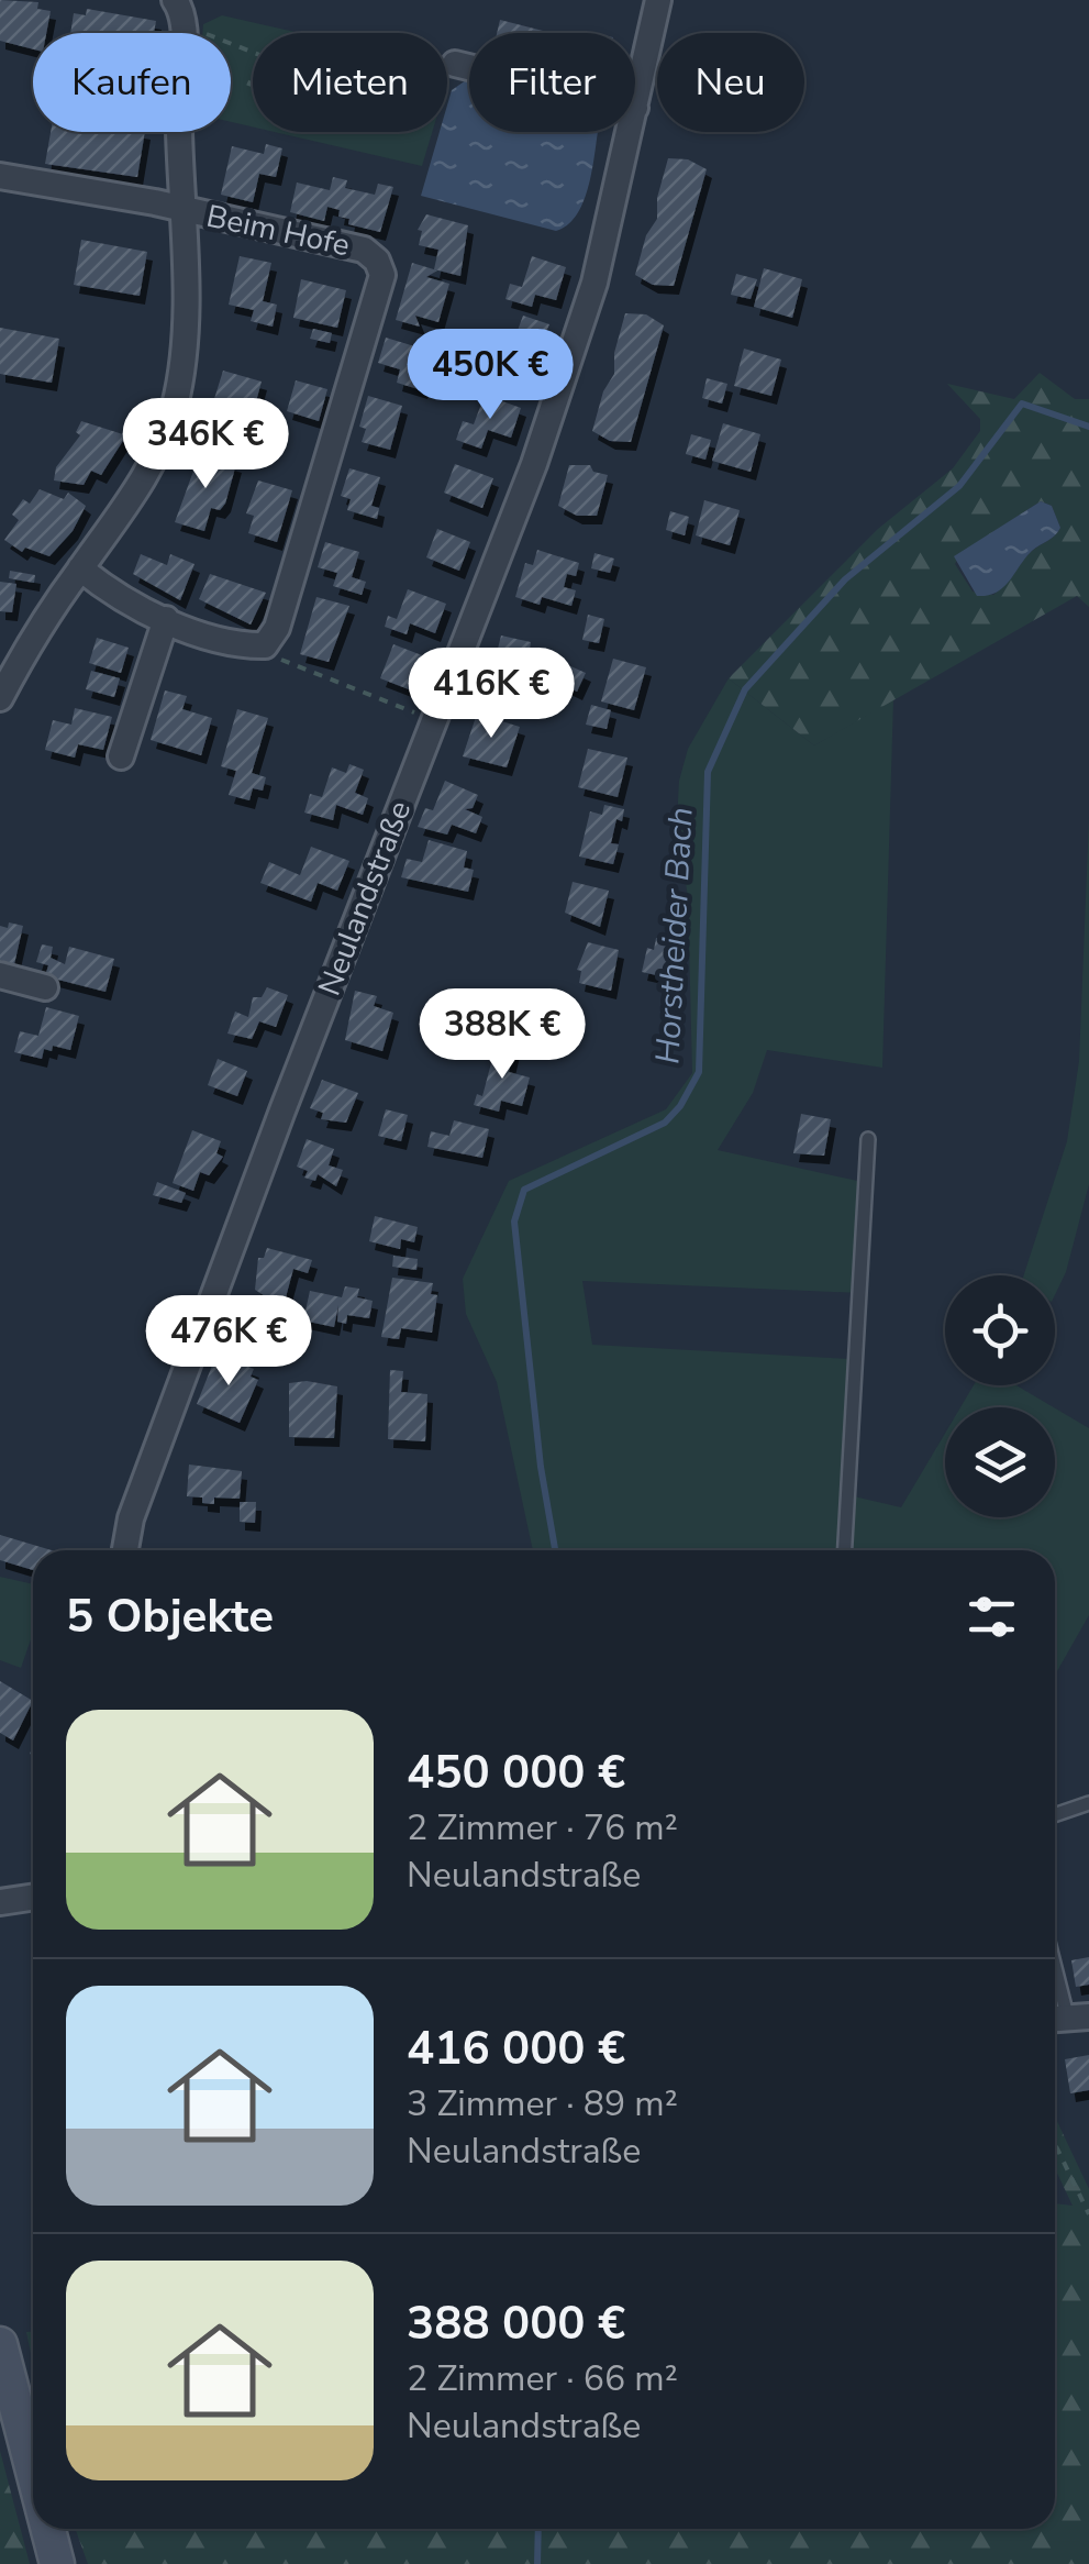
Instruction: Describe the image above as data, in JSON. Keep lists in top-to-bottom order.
{
  "streets": {
    "street": ["Beim Hofe", "Neulandstraße"]
  },
  "water": ["Horstheider Bach"],
  "page": {
    "chip": [
      "Kaufen",
      "Mieten",
      "Filter",
      "Neu"
    ],
    "price": [
      "450K €",
      "346K €",
      "416K €",
      "388K €",
      "476K €"
    ],
    "heading": "5 Objekte",
    "list": [
      {
        "name": "450 000 €",
        "note": "2 Zimmer · 76 m² · Neulandstraße"
      },
      {
        "name": "416 000 €",
        "note": "3 Zimmer · 89 m² · Neulandstraße"
      },
      {
        "name": "388 000 €",
        "note": "2 Zimmer · 66 m² · Neulandstraße"
      }
    ]
  }
}
